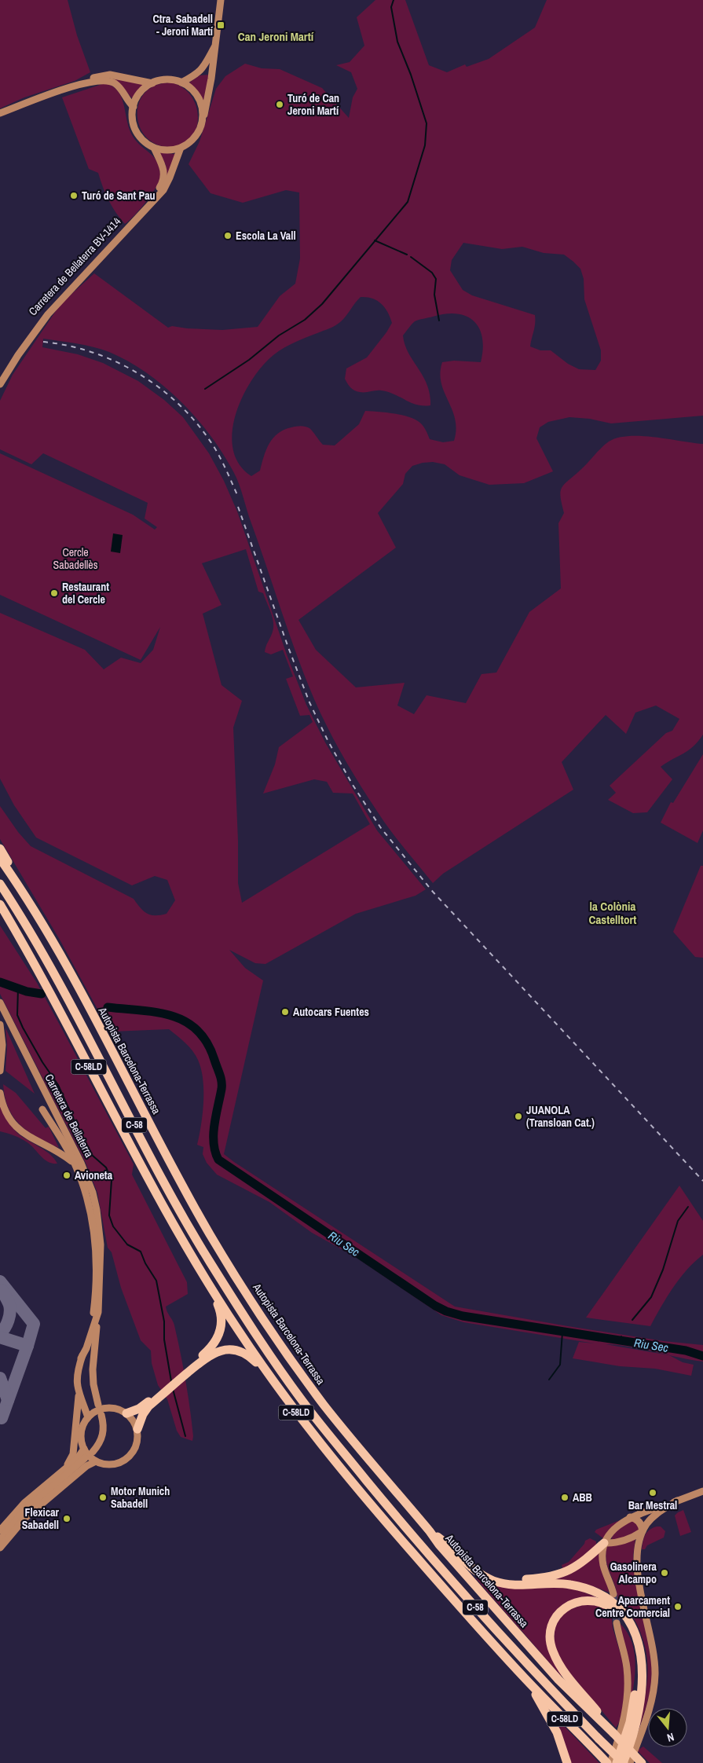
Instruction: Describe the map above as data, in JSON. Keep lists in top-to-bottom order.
{
  "streets": {
    "highway": ["Autopista Barcelona-Terrassa", "C-58LD", "C-58"],
    "street": ["Carretera de Bellaterra BV-1414", "Carretera de Bellaterra"]
  },
  "districts": ["Can Jeroni Martí", "la Colònia Castelltort"],
  "water": ["Riu Sec"],
  "parks": ["Cercle Sabadellès"],
  "places": {
    "transit": ["Ctra. Sabadell - Jeroni Martí"],
    "other": [
      "Turó de Can Jeroni Martí",
      "Turó de Sant Pau",
      "Escola La Vall",
      "Restaurant del Cercle",
      "Autocars Fuentes",
      "JUANOLA (Transloan Cat.)",
      "Avioneta",
      "Bar Mestral",
      "Motor Munich Sabadell",
      "ABB",
      "Flexicar Sabadell",
      "Gasolinera Alcampo",
      "Aparcament Centre Comercial"
    ]
  },
  "north": "bottom"
}
